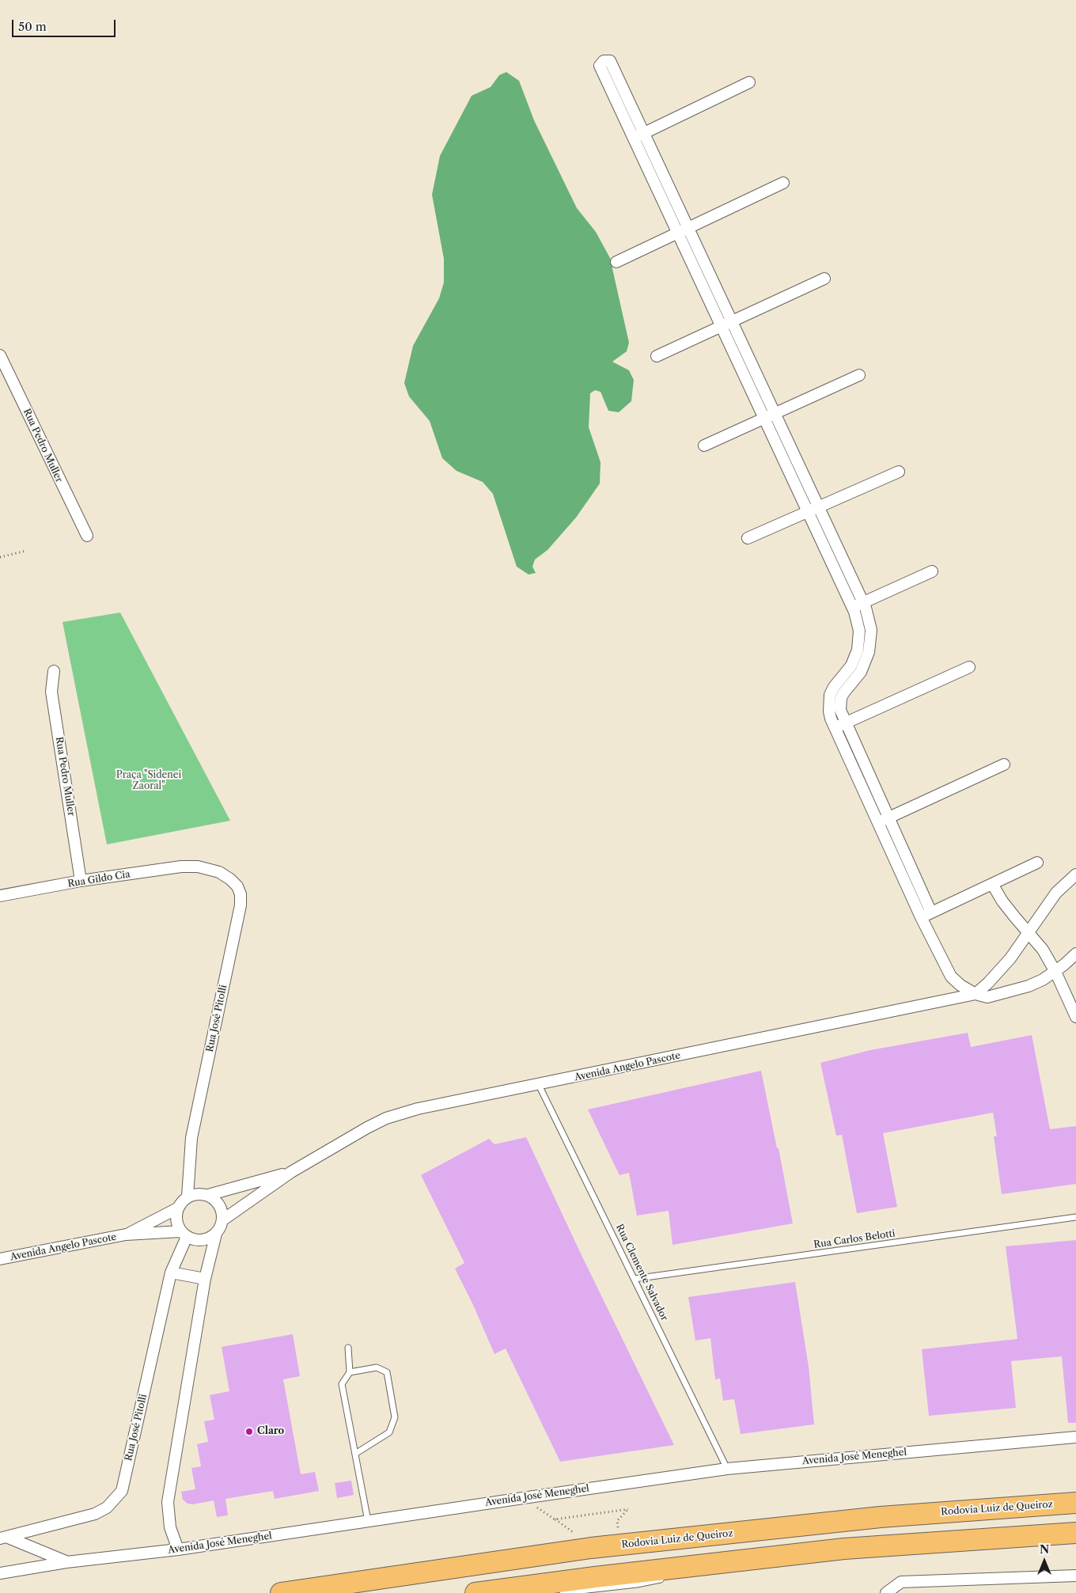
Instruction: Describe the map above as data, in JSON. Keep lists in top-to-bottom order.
{
  "streets": {
    "highway": ["Rodovia Luiz de Queiroz"],
    "street": [
      "Rua Pedro Muller",
      "Rua Gildo Cia",
      "Rua José Pitolli",
      "Avenida Angelo Pascote",
      "Avenida José Meneghel"
    ],
    "lane": ["Rua Carlos Belotti", "Rua Clemente Salvador"]
  },
  "crossings": [
    ["Rua Pedro Muller", "Rua Gildo Cia"],
    ["Rua Gildo Cia", "Rua José Pitolli"],
    ["Rua José Pitolli", "Avenida Angelo Pascote"],
    ["Avenida Angelo Pascote", "Rua Clemente Salvador"],
    ["Rua Carlos Belotti", "Rua Clemente Salvador"],
    ["Rua Clemente Salvador", "Avenida José Meneghel"]
  ],
  "parks": ["Praça \"Sidenei Zaoral\""],
  "places": ["Claro"],
  "scale_bar": "50 m",
  "north": "top"
}
